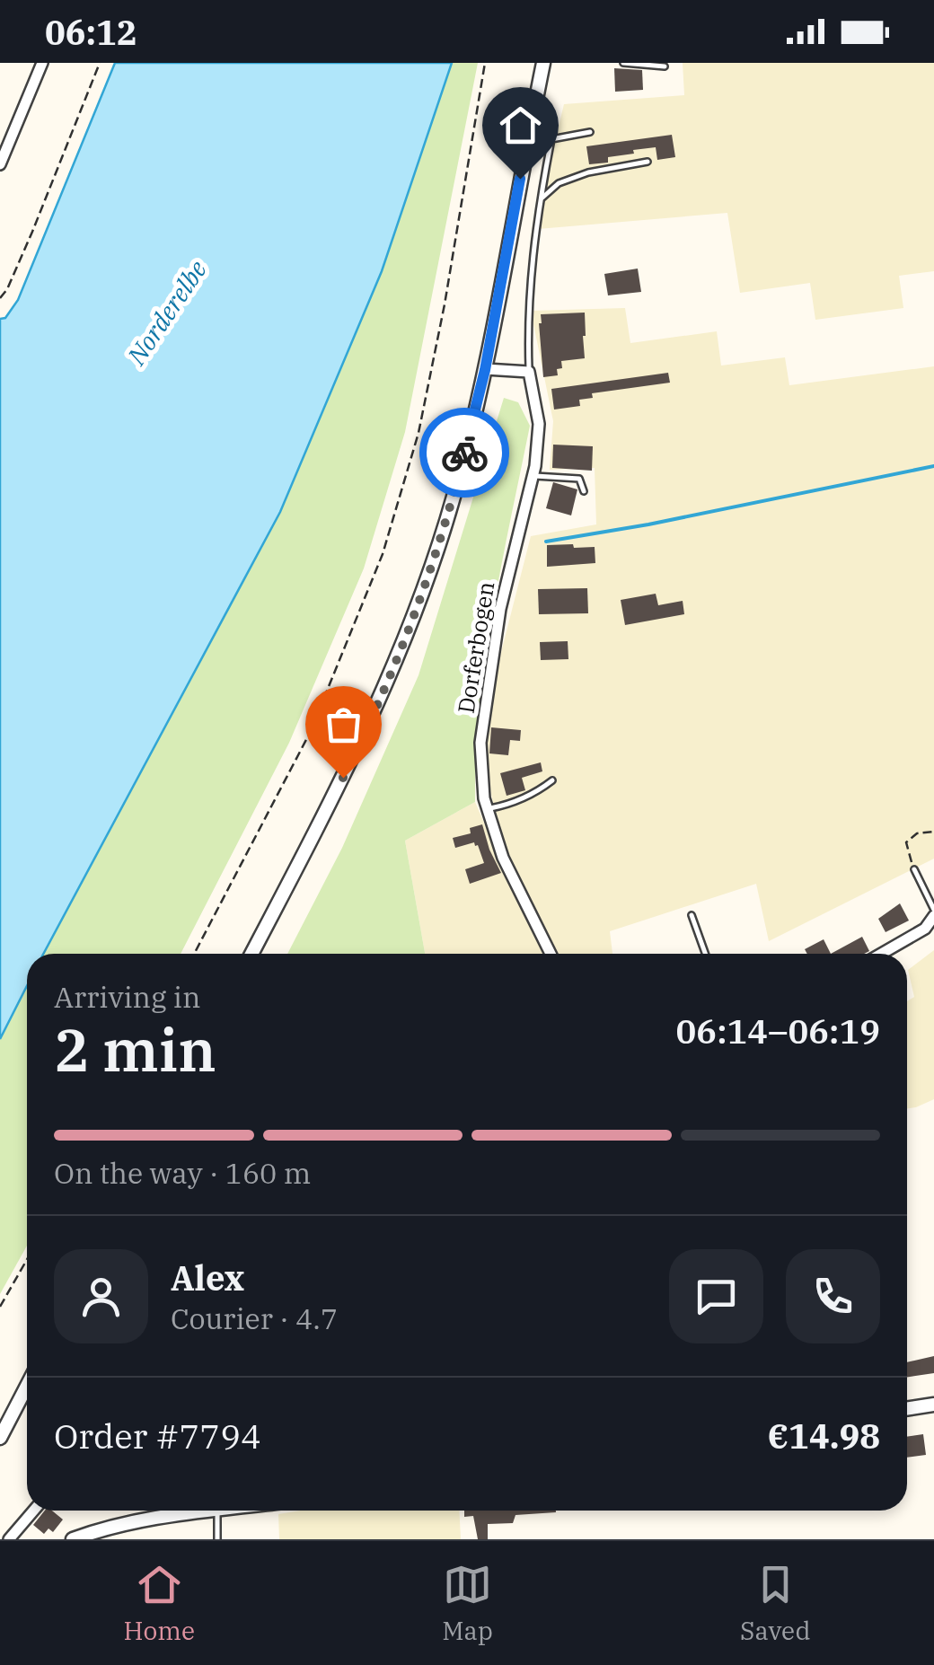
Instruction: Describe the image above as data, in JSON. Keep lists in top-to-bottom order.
{
  "streets": {
    "street": ["Dorferbogen"]
  },
  "water": ["Norderelbe"],
  "page": {
    "status": "06:12",
    "heading": ["2 min", "Arriving in", "06:14–06:19"],
    "panel": [
      "Alex",
      "Courier · 4.7",
      "Order #7794",
      "€14.98"
    ],
    "bar": "On the way · 160 m",
    "tabs": ["Home", "Map", "Saved"]
  }
}
